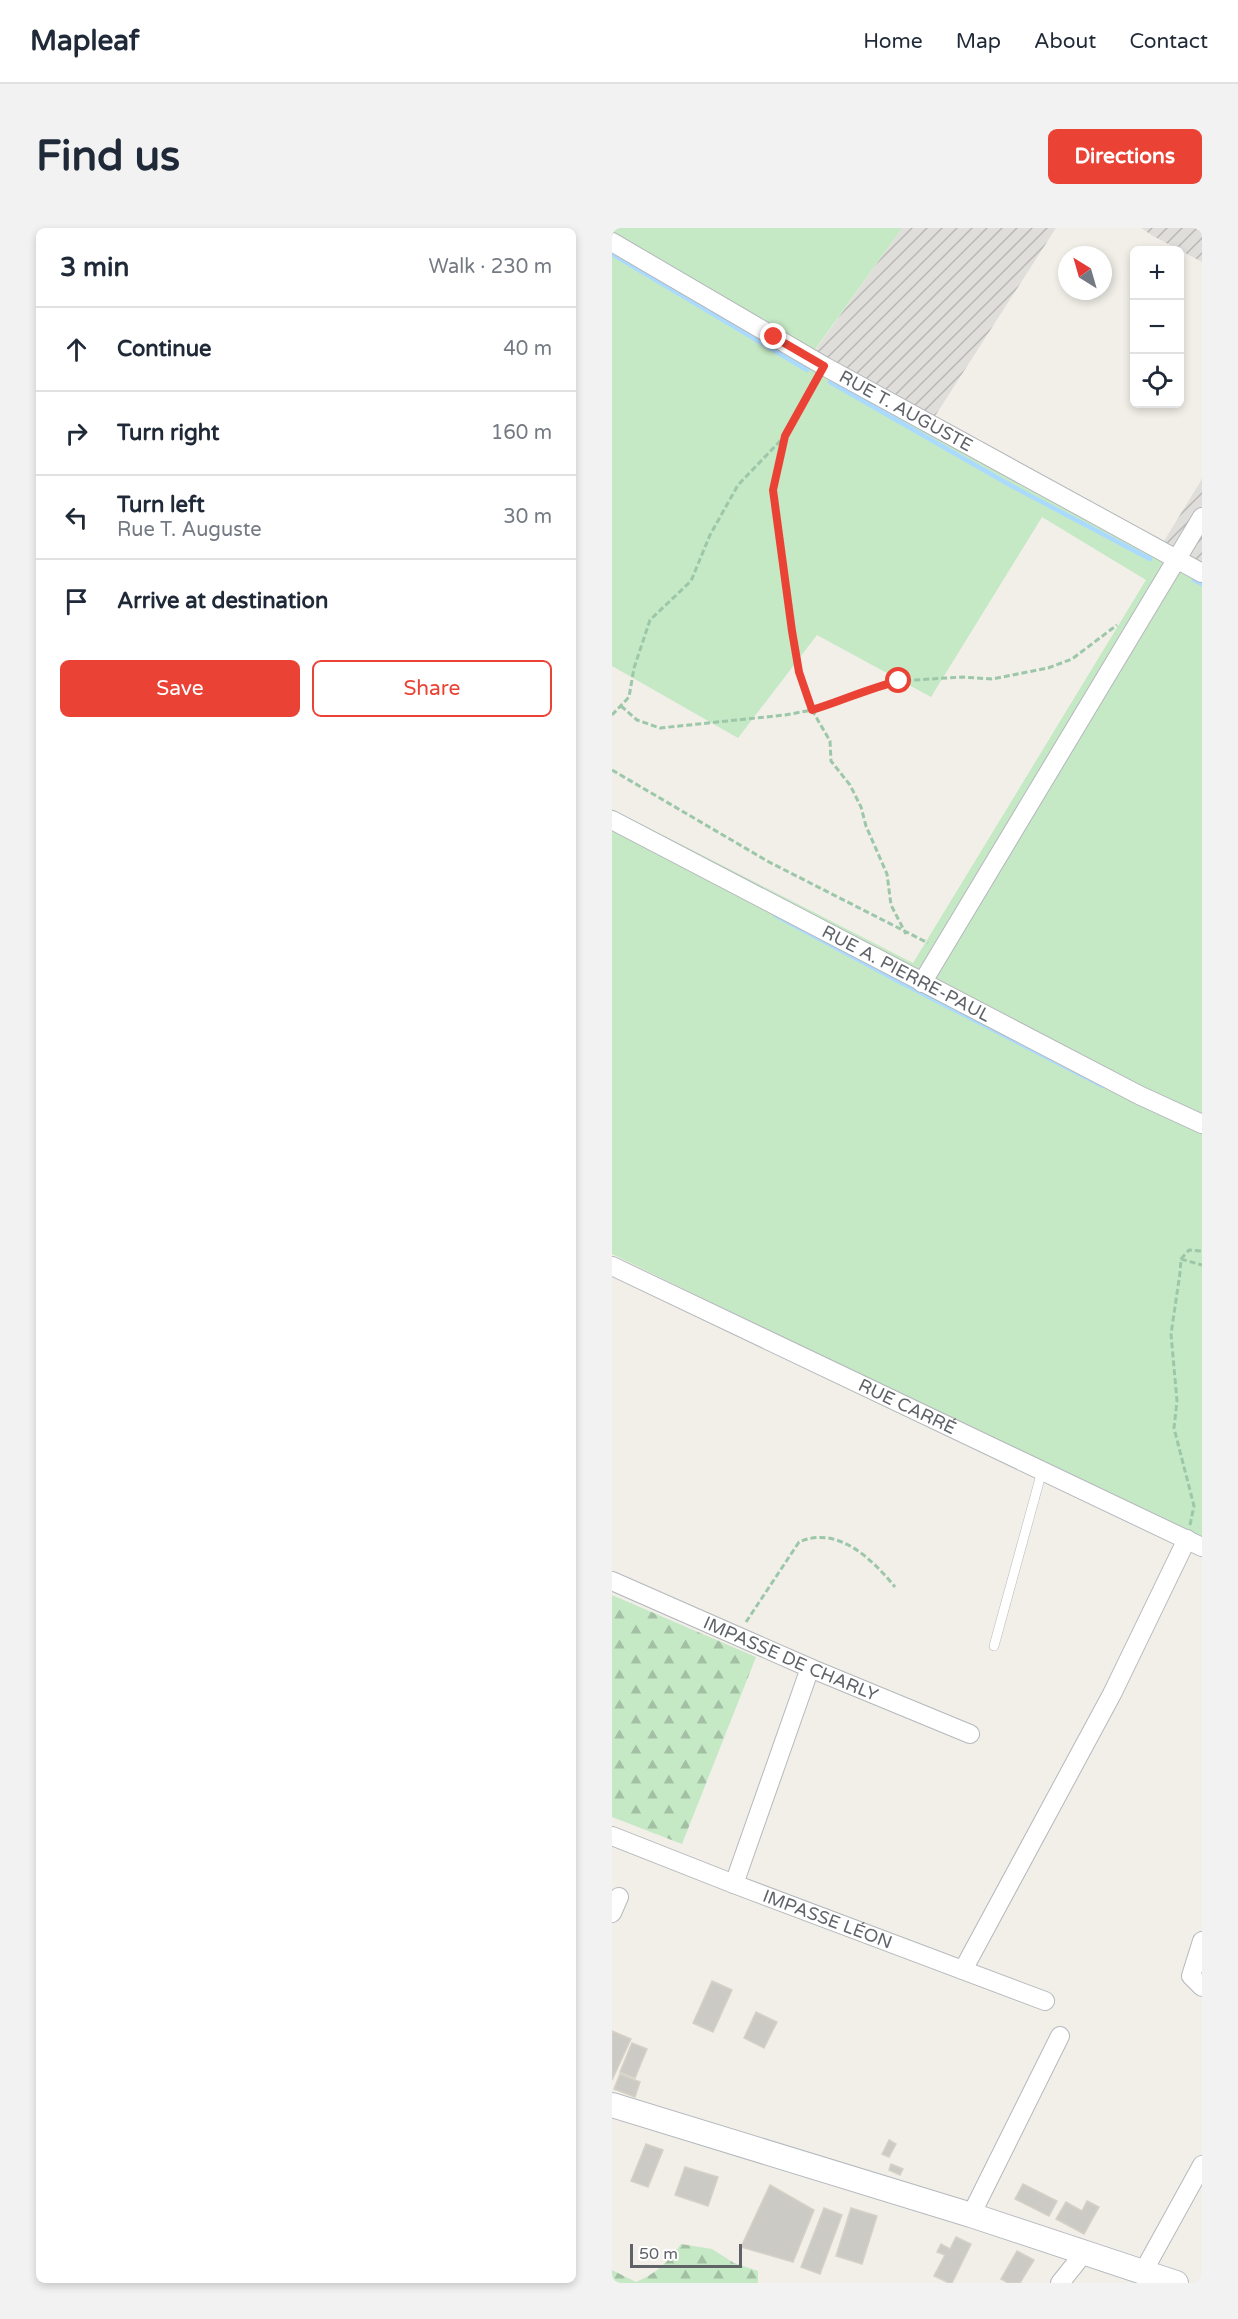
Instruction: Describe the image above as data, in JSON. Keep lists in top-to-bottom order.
{
  "streets": {
    "street": [
      "RUE T. AUGUSTE",
      "RUE A. PIERRE-PAUL",
      "RUE CARRÉ",
      "IMPASSE DE CHARLY",
      "IMPASSE LÉON"
    ]
  },
  "scale_bar": "50 m",
  "north": "top left",
  "page": {
    "header": "Mapleaf",
    "nav": [
      "Home",
      "Map",
      "About",
      "Contact"
    ],
    "buttons": [
      "Directions",
      ["Save", "Share"]
    ],
    "title": "Find us",
    "heading": ["3 min", "Walk · 230 m"],
    "map_buttons": ["+", "−"],
    "list": [
      ["Continue", "40 m"],
      ["Turn right", "160 m"],
      ["Turn left", "Rue T. Auguste", "30 m"],
      "Arrive at destination"
    ],
    "scale": "50 m"
  }
}
